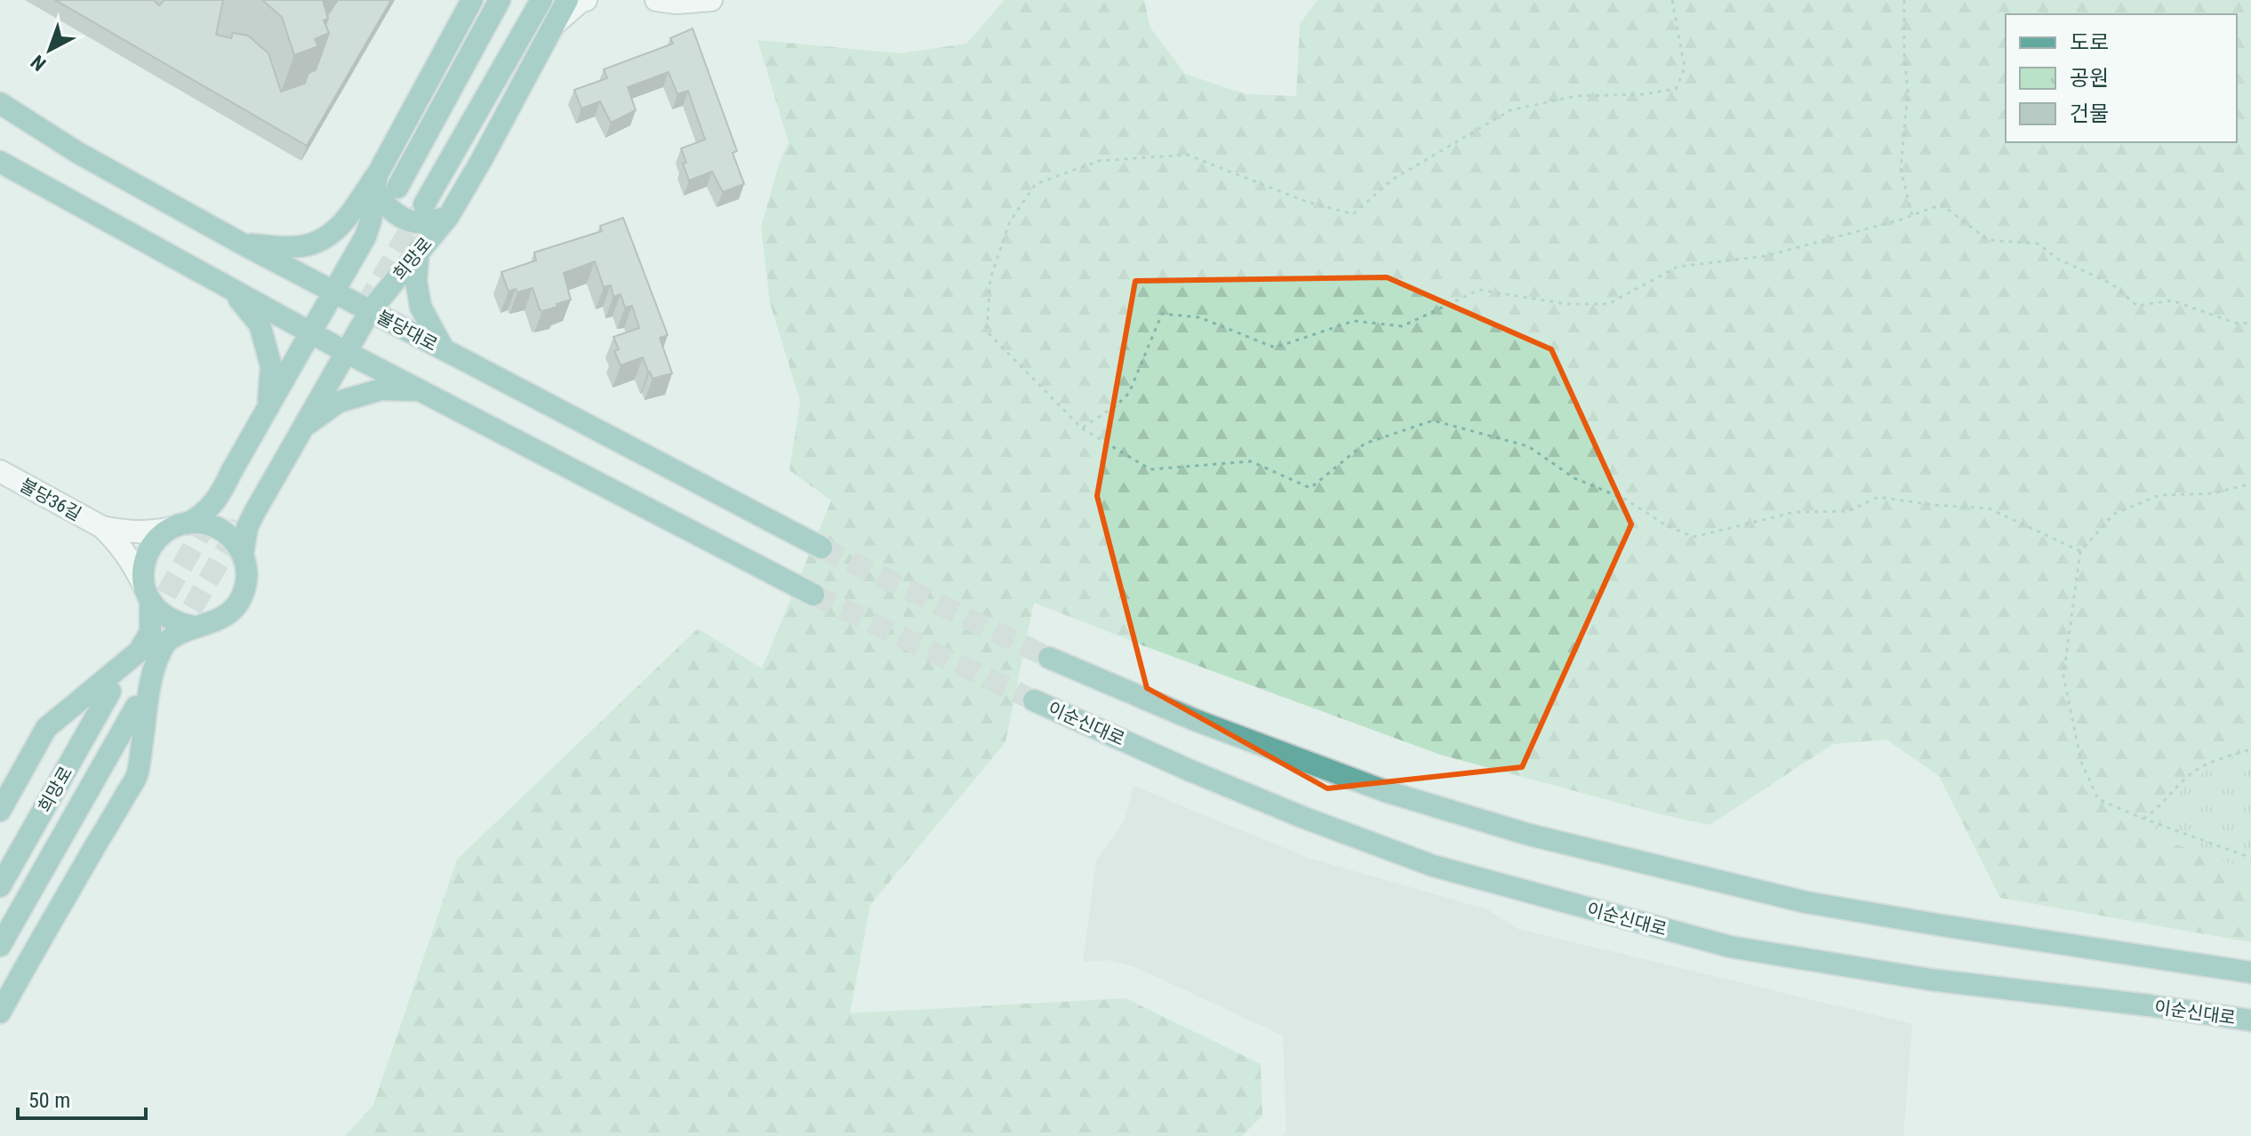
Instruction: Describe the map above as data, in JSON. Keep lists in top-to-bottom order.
{
  "streets": {
    "main road": ["희망로", "불당대로", "이순신대로"],
    "street": ["불당36길"]
  },
  "crossings": [
    ["희망로", "불당대로"],
    ["희망로", "불당36길"]
  ],
  "legend": ["도로", "공원", "건물"],
  "scale_bar": "50 m",
  "north": "bottom left"
}
